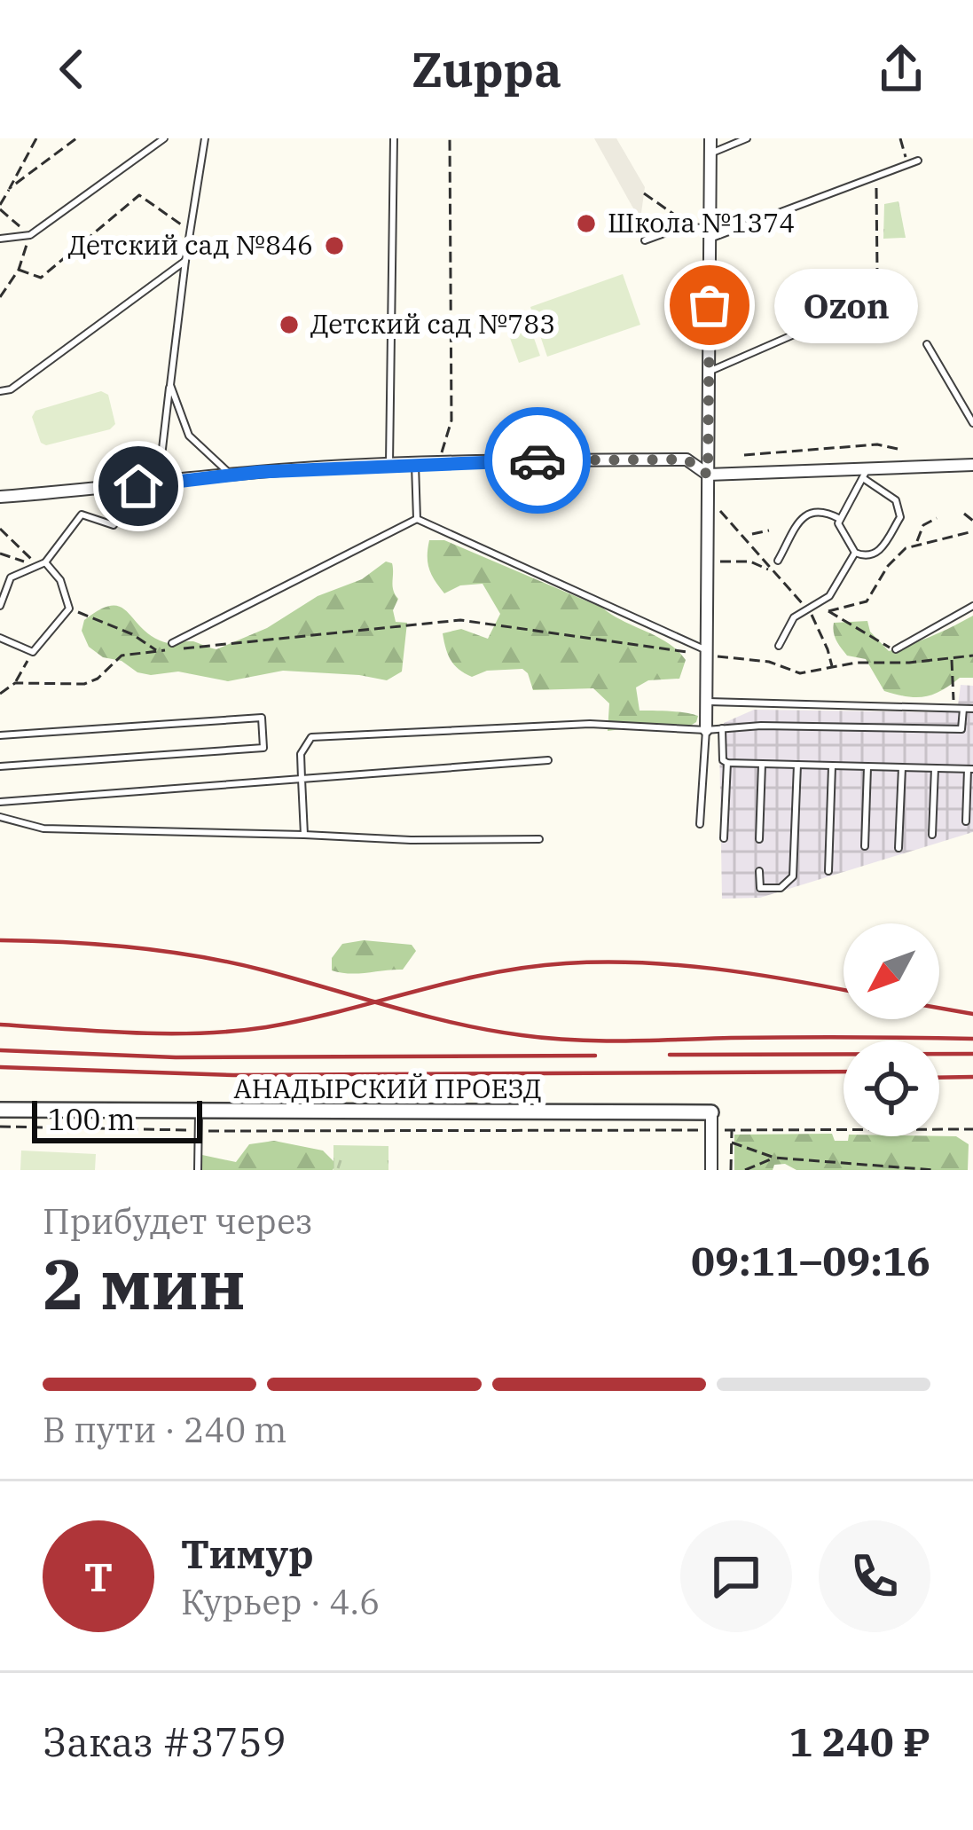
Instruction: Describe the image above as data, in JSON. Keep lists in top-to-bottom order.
{
  "streets": {
    "street": ["АНАДЫРСКИЙ ПРОЕЗД"]
  },
  "places": [
    "Школа №1374",
    "Детский сад №846",
    "Ozon",
    "Детский сад №783"
  ],
  "scale_bar": "100 m",
  "north": "bottom left",
  "page": {
    "header": "Zuppa",
    "bubble": "Ozon",
    "scale": "100 m",
    "heading": ["2 мин", "Прибудет через", "09:11–09:16"],
    "panel": [
      "Тимур",
      "Курьер · 4.6",
      "Заказ #3759",
      "1 240 ₽"
    ],
    "bar": "В пути · 240 m",
    "round": "Т"
  }
}
